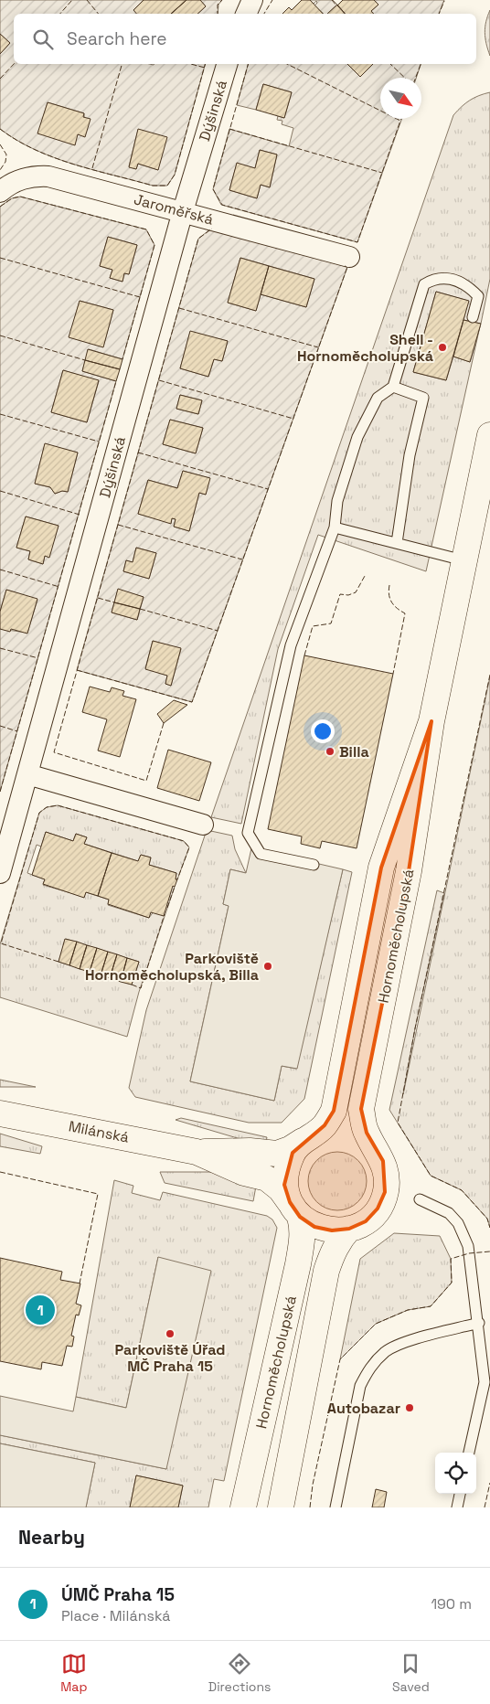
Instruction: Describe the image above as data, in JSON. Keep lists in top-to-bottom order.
{
  "streets": {
    "street": [
      "Dýšinská",
      "Jaroměřská",
      "Hornoměcholupská",
      "Milánská"
    ]
  },
  "crossings": [
    ["Dýšinská", "Jaroměřská"],
    ["Hornoměcholupská", "Milánská"]
  ],
  "places": [
    "Shell - Hornoměcholupská",
    "Billa",
    "Parkoviště Hornoměcholupská, Billa",
    "Parkoviště Úřad MČ Praha 15",
    "Autobazar"
  ],
  "north": "bottom right",
  "page": {
    "search": "Search here",
    "pins": "1",
    "heading": "Nearby",
    "list": [
      {
        "mark": "1",
        "name": "ÚMČ Praha 15",
        "note": "Place · Milánská",
        "value": "190 m"
      }
    ],
    "nav": ["Map", "Directions", "Saved"]
  }
}
